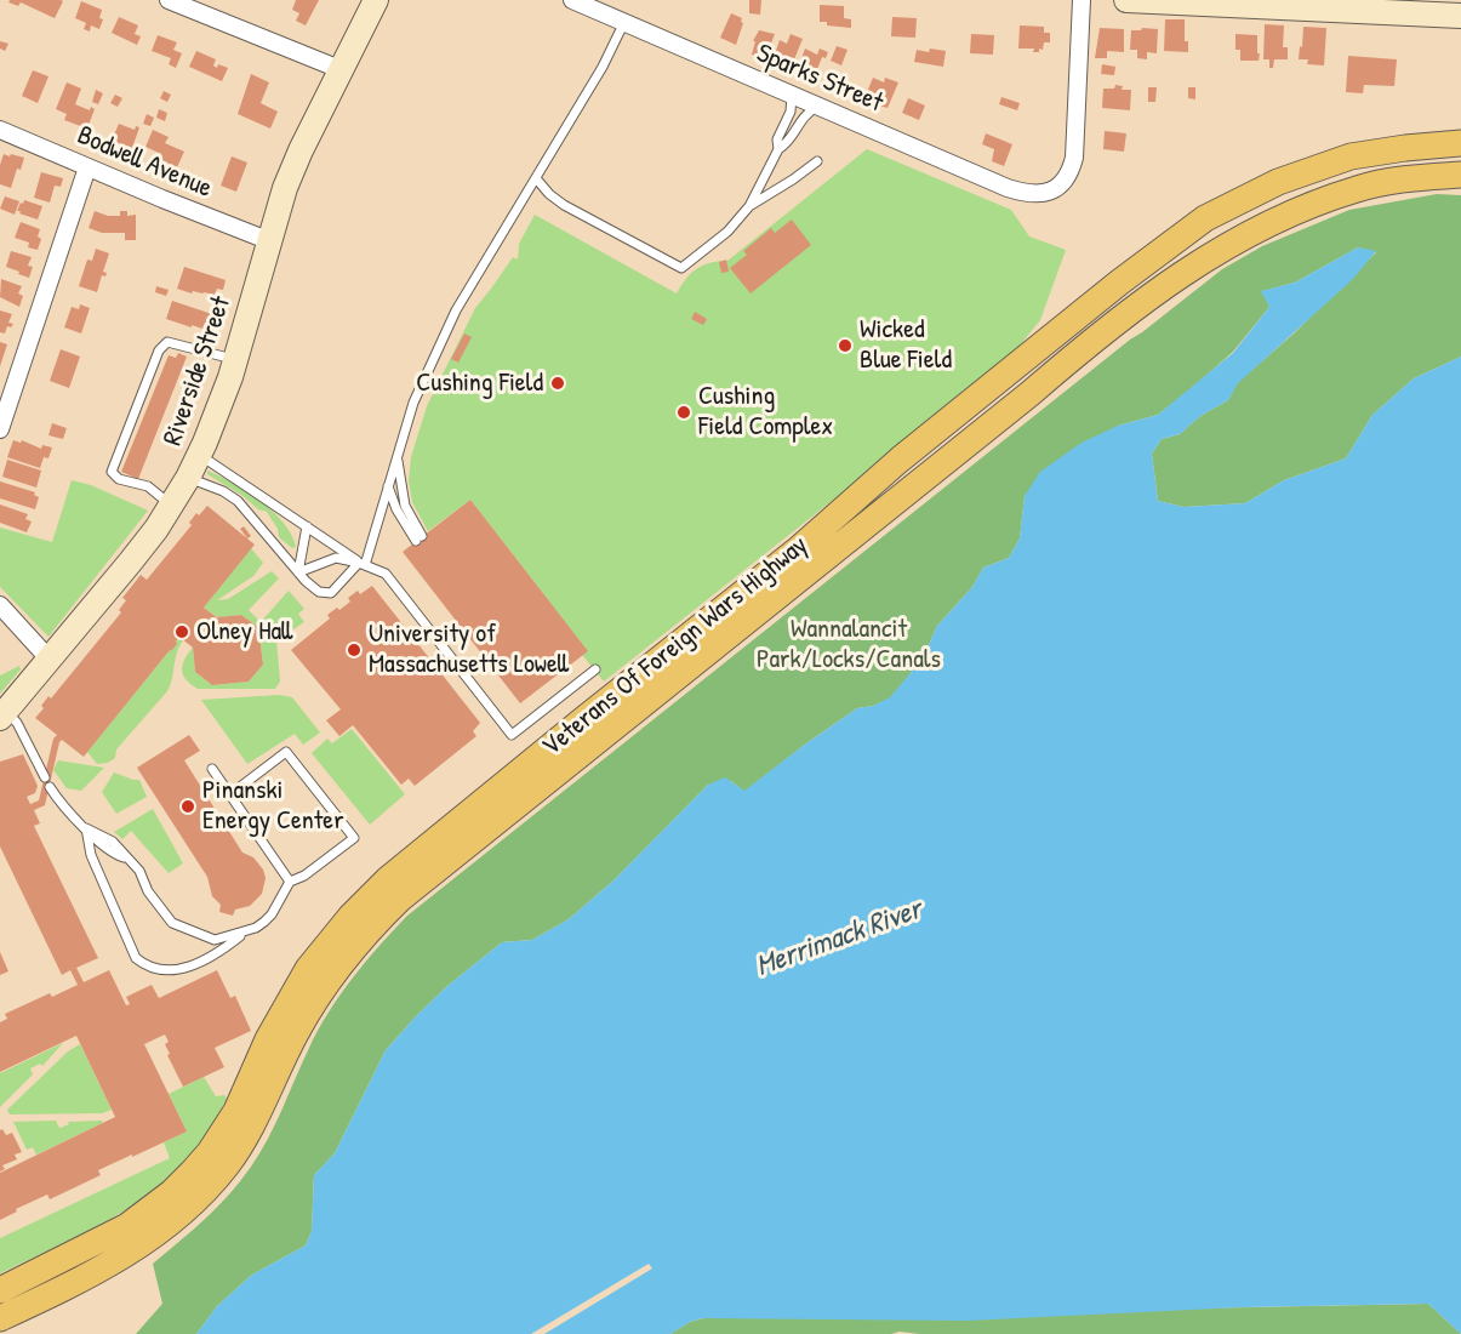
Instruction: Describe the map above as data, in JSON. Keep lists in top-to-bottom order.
{
  "streets": {
    "main road": ["Riverside Street", "Veterans Of Foreign Wars Highway"],
    "street": ["Sparks Street", "Bodwell Avenue"]
  },
  "crossings": [
    ["Bodwell Avenue", "Riverside Street"]
  ],
  "water": ["Merrimack River"],
  "parks": ["Wannalancit Park/Locks/Canals"],
  "places": [
    "Wicked Blue Field",
    "Cushing Field",
    "Cushing Field Complex",
    "Olney Hall",
    "University of Massachusetts Lowell",
    "Pinanski Energy Center"
  ]
}
